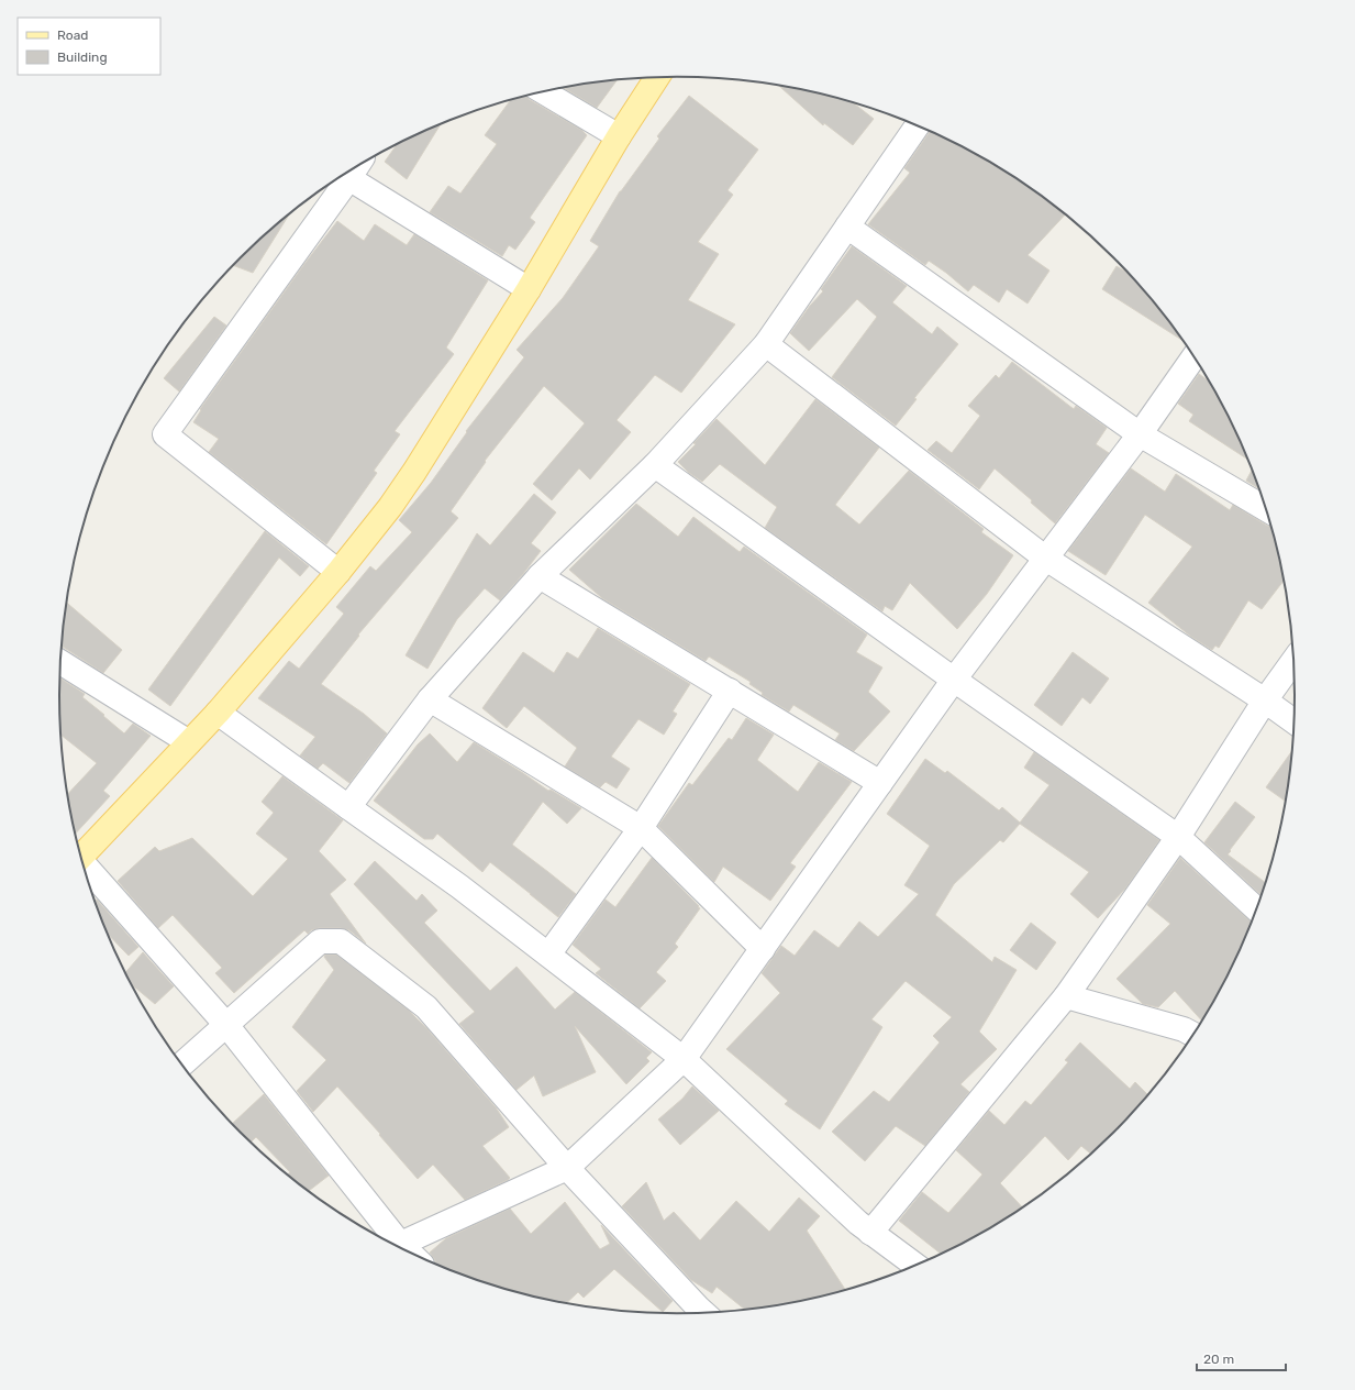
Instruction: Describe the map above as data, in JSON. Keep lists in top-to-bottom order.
{
  "legend": ["Road", "Building"],
  "scale_bar": "20 m"
}
